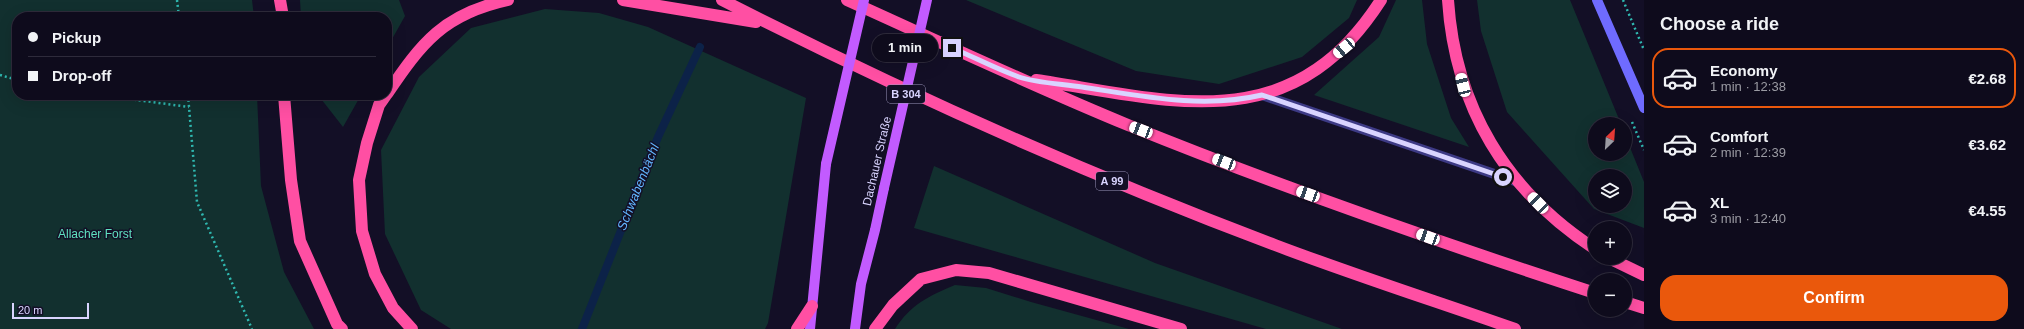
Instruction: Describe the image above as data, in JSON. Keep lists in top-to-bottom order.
{
  "streets": {
    "highway": ["A 99"],
    "main road": ["B 304", "Dachauer Straße"]
  },
  "water": ["Schwabenbächl"],
  "parks": ["Allacher Forst"],
  "scale_bar": "20 m",
  "north": "top right",
  "page": {
    "heading": "Choose a ride",
    "banner": ["Pickup", "Drop-off"],
    "bubble": "1 min",
    "list": [
      {
        "name": "Economy",
        "note": "1 min · 12:38",
        "value": "€2.68"
      },
      {
        "name": "Comfort",
        "note": "2 min · 12:39",
        "value": "€3.62"
      },
      {
        "name": "XL",
        "note": "3 min · 12:40",
        "value": "€4.55"
      }
    ],
    "map_buttons": ["+", "−"],
    "buttons": "Confirm",
    "scale": "20 m"
  }
}
